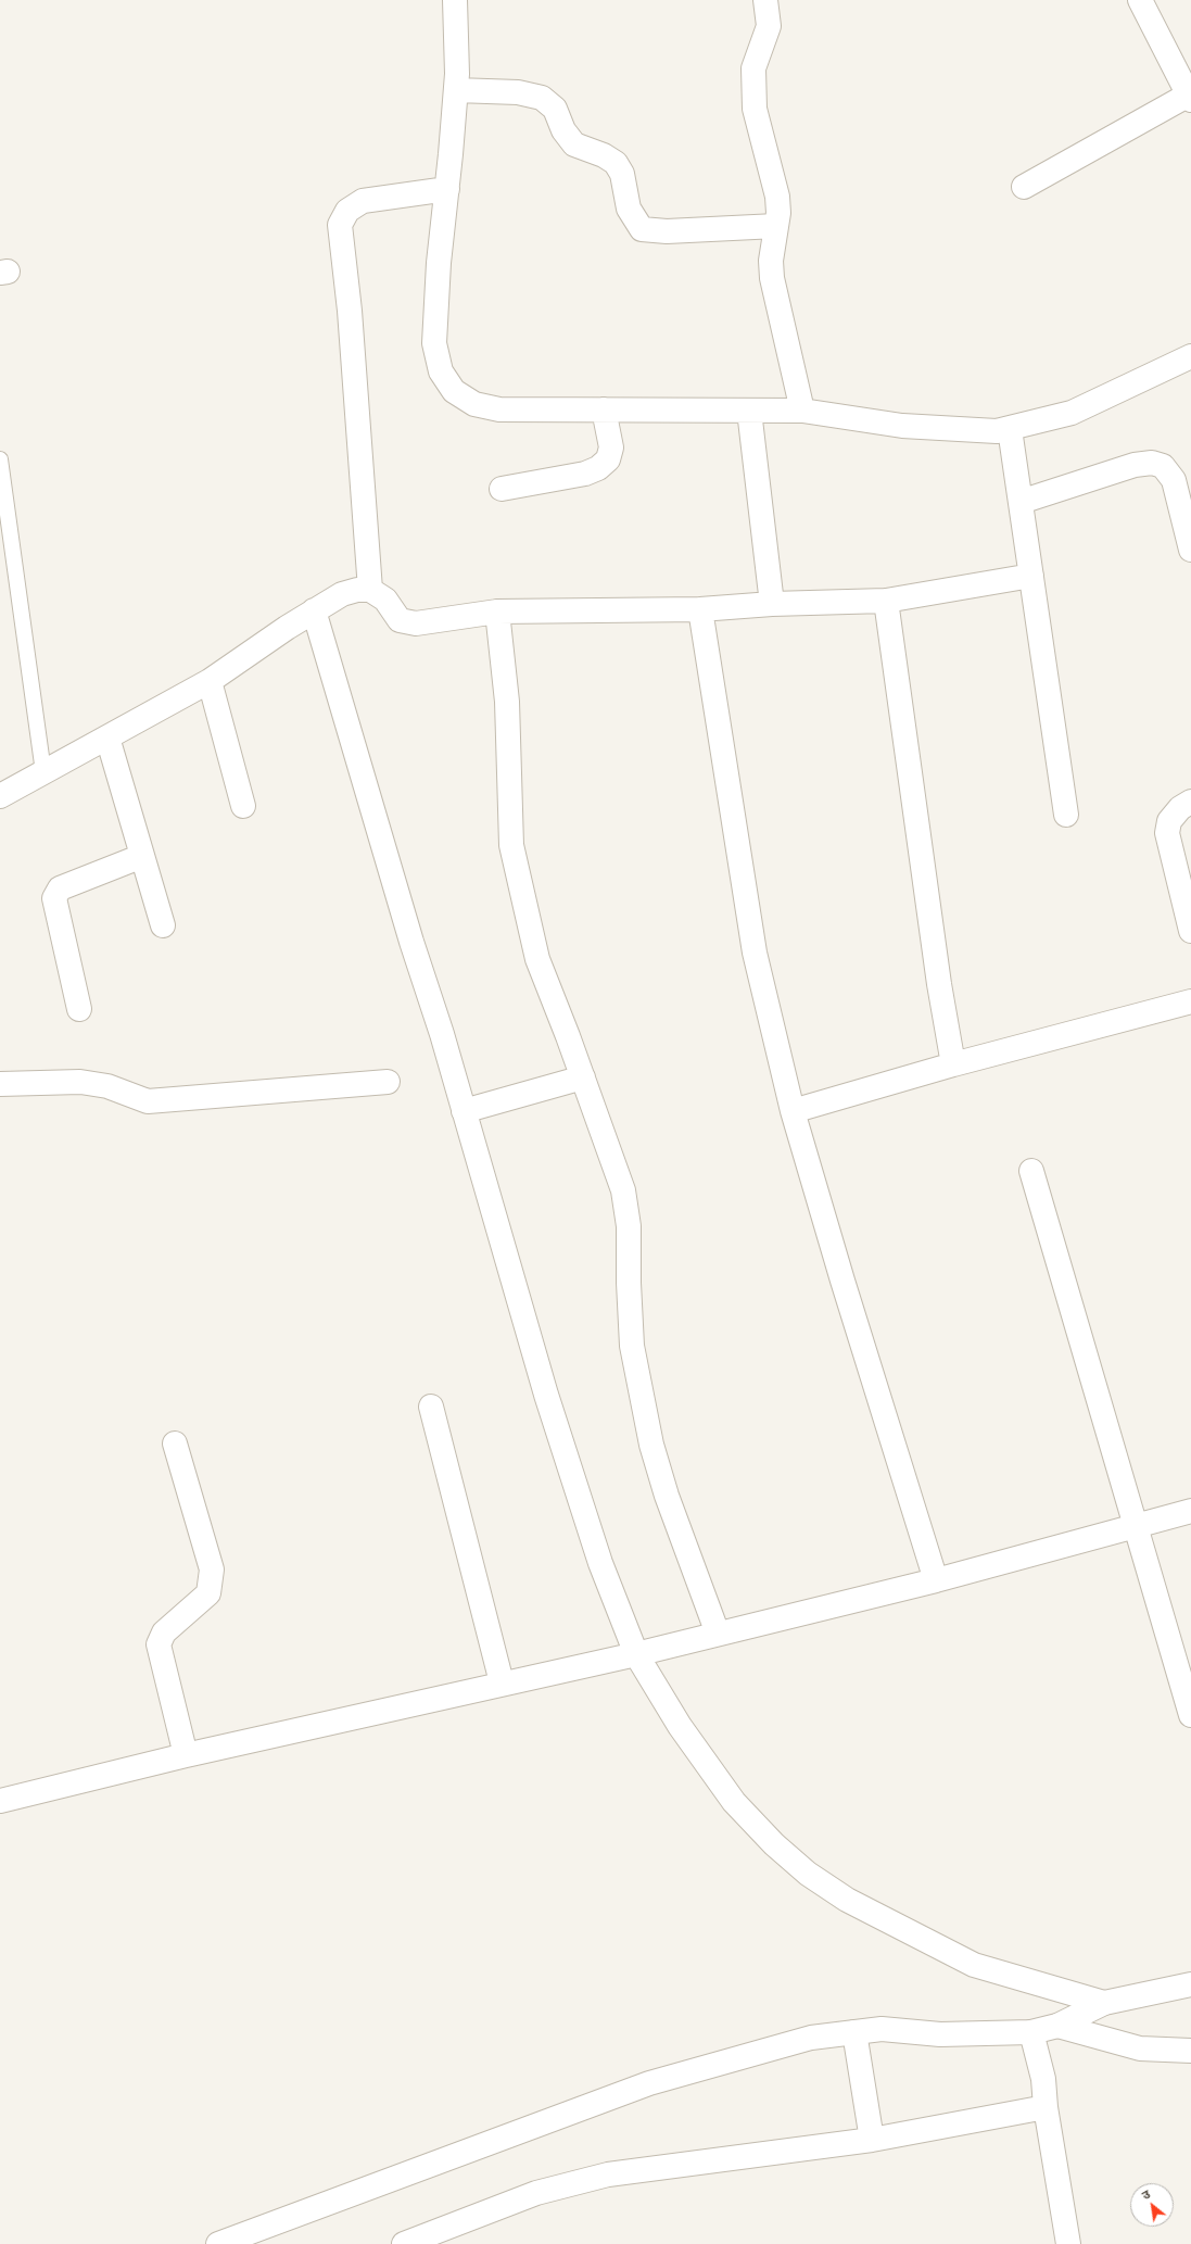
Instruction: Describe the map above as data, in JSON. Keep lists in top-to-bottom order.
{
  "north": "top left"
}
